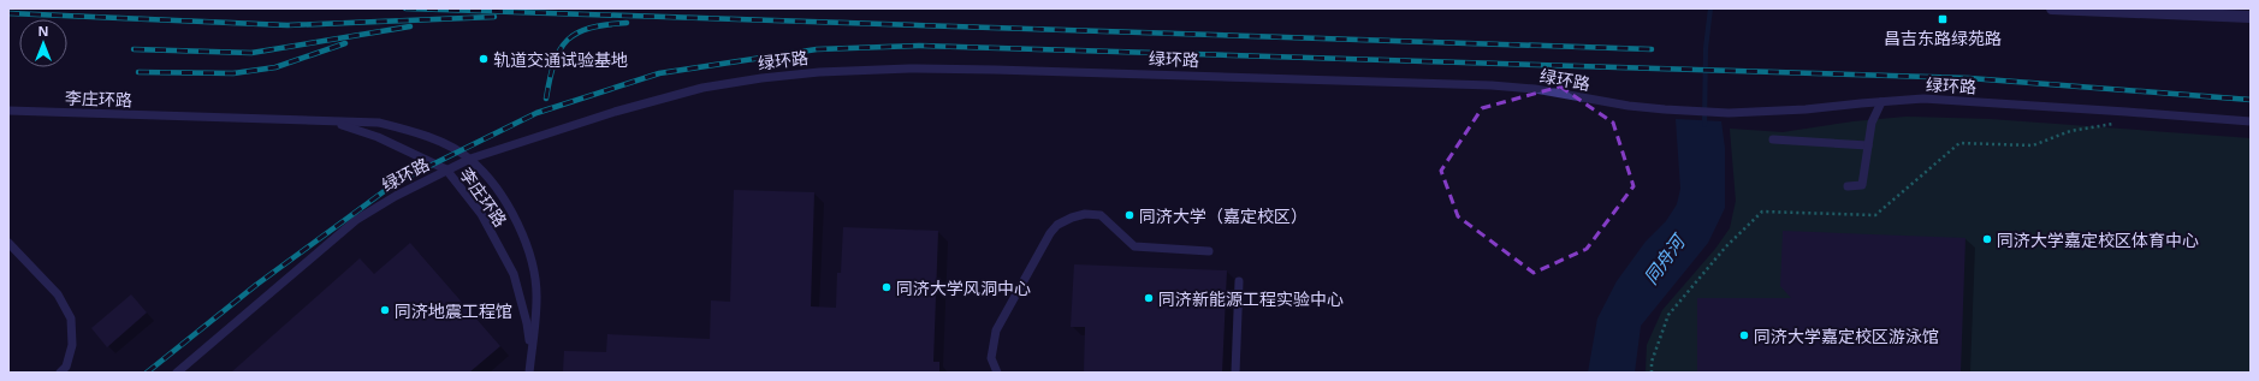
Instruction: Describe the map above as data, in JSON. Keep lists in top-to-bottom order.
{
  "streets": {
    "lane": ["绿环路", "李庄环路"]
  },
  "crossings": [
    ["绿环路", "李庄环路"]
  ],
  "water": ["同舟河"],
  "places": {
    "transit": ["昌吉东路绿苑路"],
    "other": [
      "轨道交通试验基地",
      "同济大学（嘉定校区）",
      "同济大学嘉定校区体育中心",
      "同济大学风洞中心",
      "同济新能源工程实验中心",
      "同济地震工程馆",
      "同济大学嘉定校区游泳馆"
    ]
  },
  "north": "top"
}
